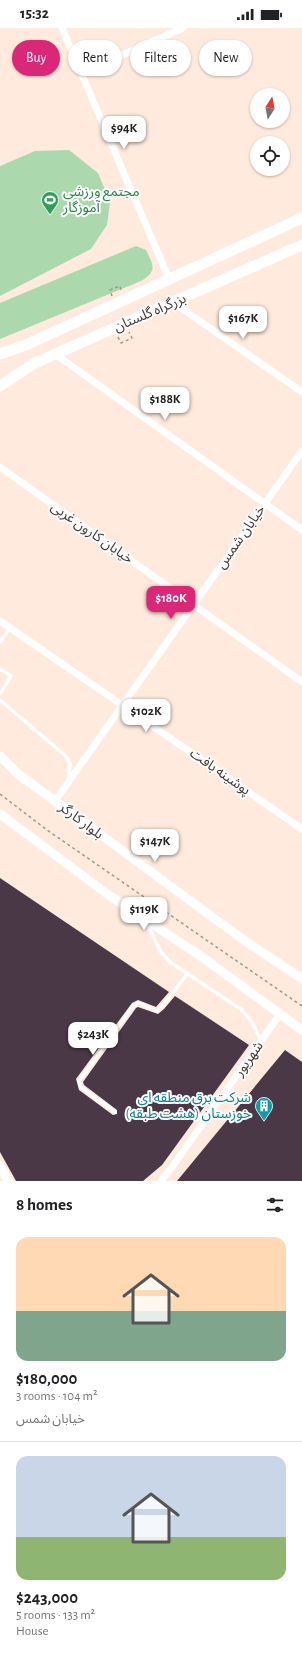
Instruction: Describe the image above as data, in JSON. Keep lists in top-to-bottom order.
{
  "streets": {
    "highway": ["بزرگراه گلستان"],
    "main road": ["بلوار کارگر"],
    "street": [
      "خیابان کارون غربی",
      "خیابان شمس",
      "پوشینه بافت",
      "شهریور"
    ]
  },
  "crossings": [
    ["خیابان کارون غربی", "خیابان شمس"],
    ["خیابان شمس", "پوشینه بافت"],
    ["خیابان شمس", "بلوار کارگر"]
  ],
  "places": {
    "sports": ["مجتمع ورزشی آموزگار"],
    "building": ["شرکت برق منطقه ای خوزستان (هشت طبقه)"]
  },
  "north": "top",
  "page": {
    "status": "15:32",
    "chip": [
      "Buy",
      "Rent",
      "Filters",
      "New"
    ],
    "price": [
      "$94K",
      "$167K",
      "$188K",
      "$180K",
      "$102K",
      "$147K",
      "$119K",
      "$243K"
    ],
    "heading": "8 homes",
    "list": [
      {
        "name": "$180,000",
        "note": "3 rooms · 104 m² · خیابان شمس"
      },
      {
        "name": "$243,000",
        "note": "5 rooms · 133 m² · House"
      }
    ]
  }
}
